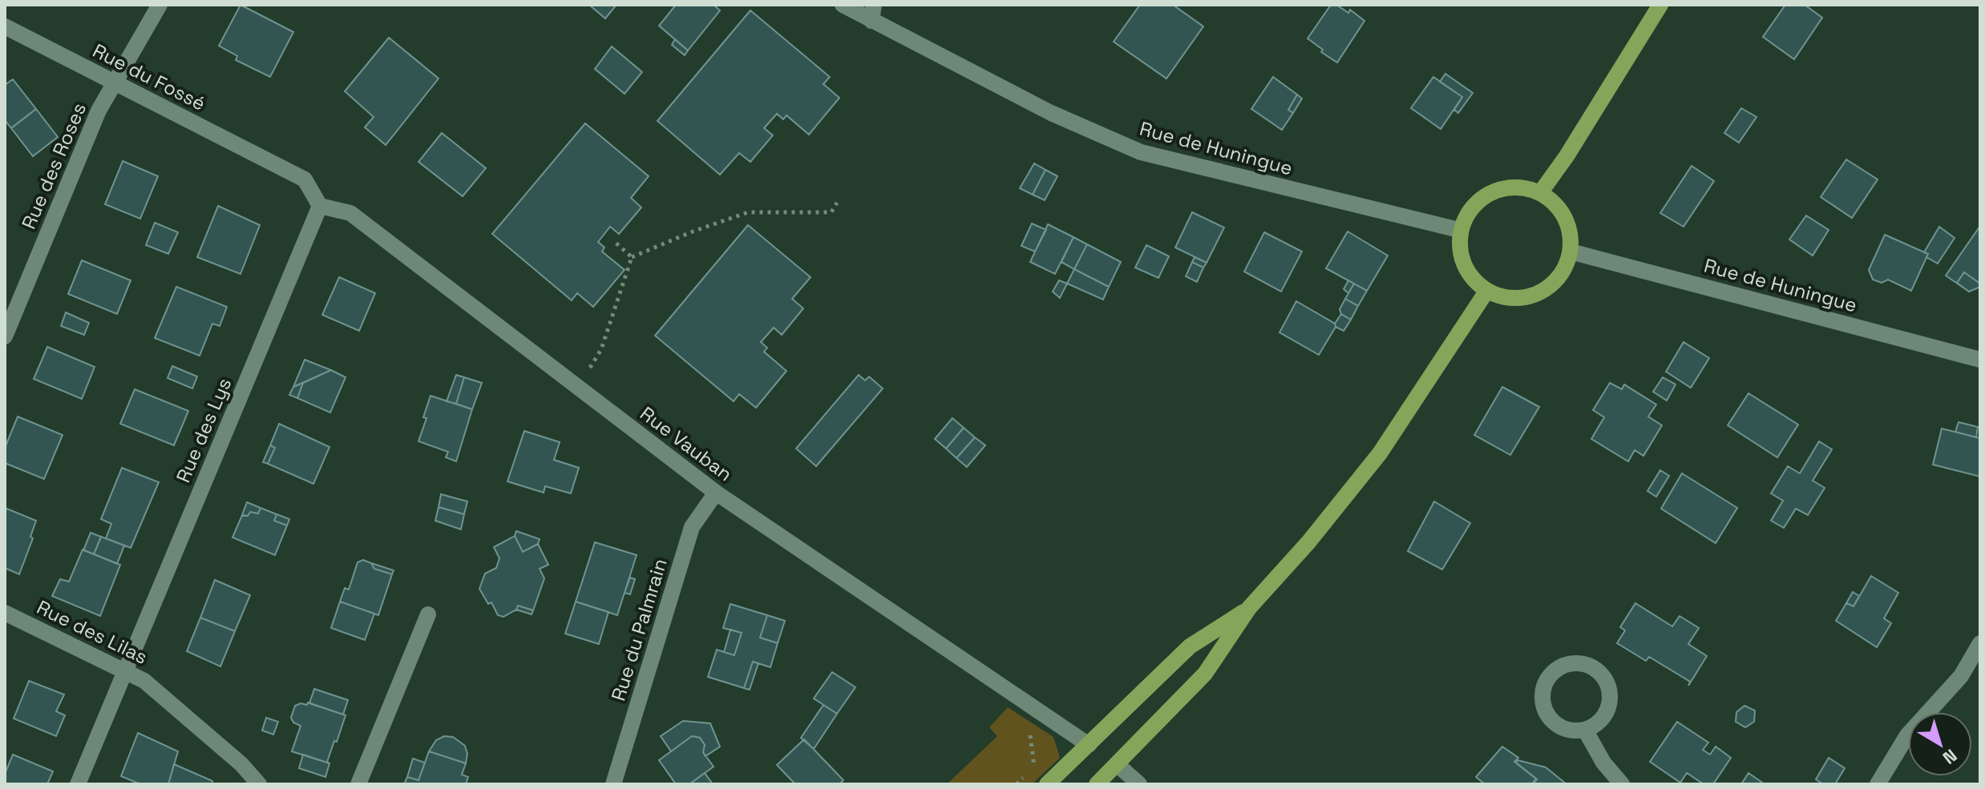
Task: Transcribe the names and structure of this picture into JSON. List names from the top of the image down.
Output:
{
  "streets": {
    "street": [
      "Rue du Fossé",
      "Rue de Huningue",
      "Rue des Roses",
      "Rue des Lys",
      "Rue Vauban",
      "Rue du Palmrain",
      "Rue des Lilas"
    ]
  },
  "crossings": [
    ["Rue du Fossé", "Rue des Roses"],
    ["Rue du Fossé", "Rue des Lys"],
    ["Rue du Fossé", "Rue Vauban"],
    ["Rue des Lys", "Rue Vauban"],
    ["Rue des Lys", "Rue des Lilas"],
    ["Rue Vauban", "Rue du Palmrain"]
  ],
  "north": "bottom right"
}
